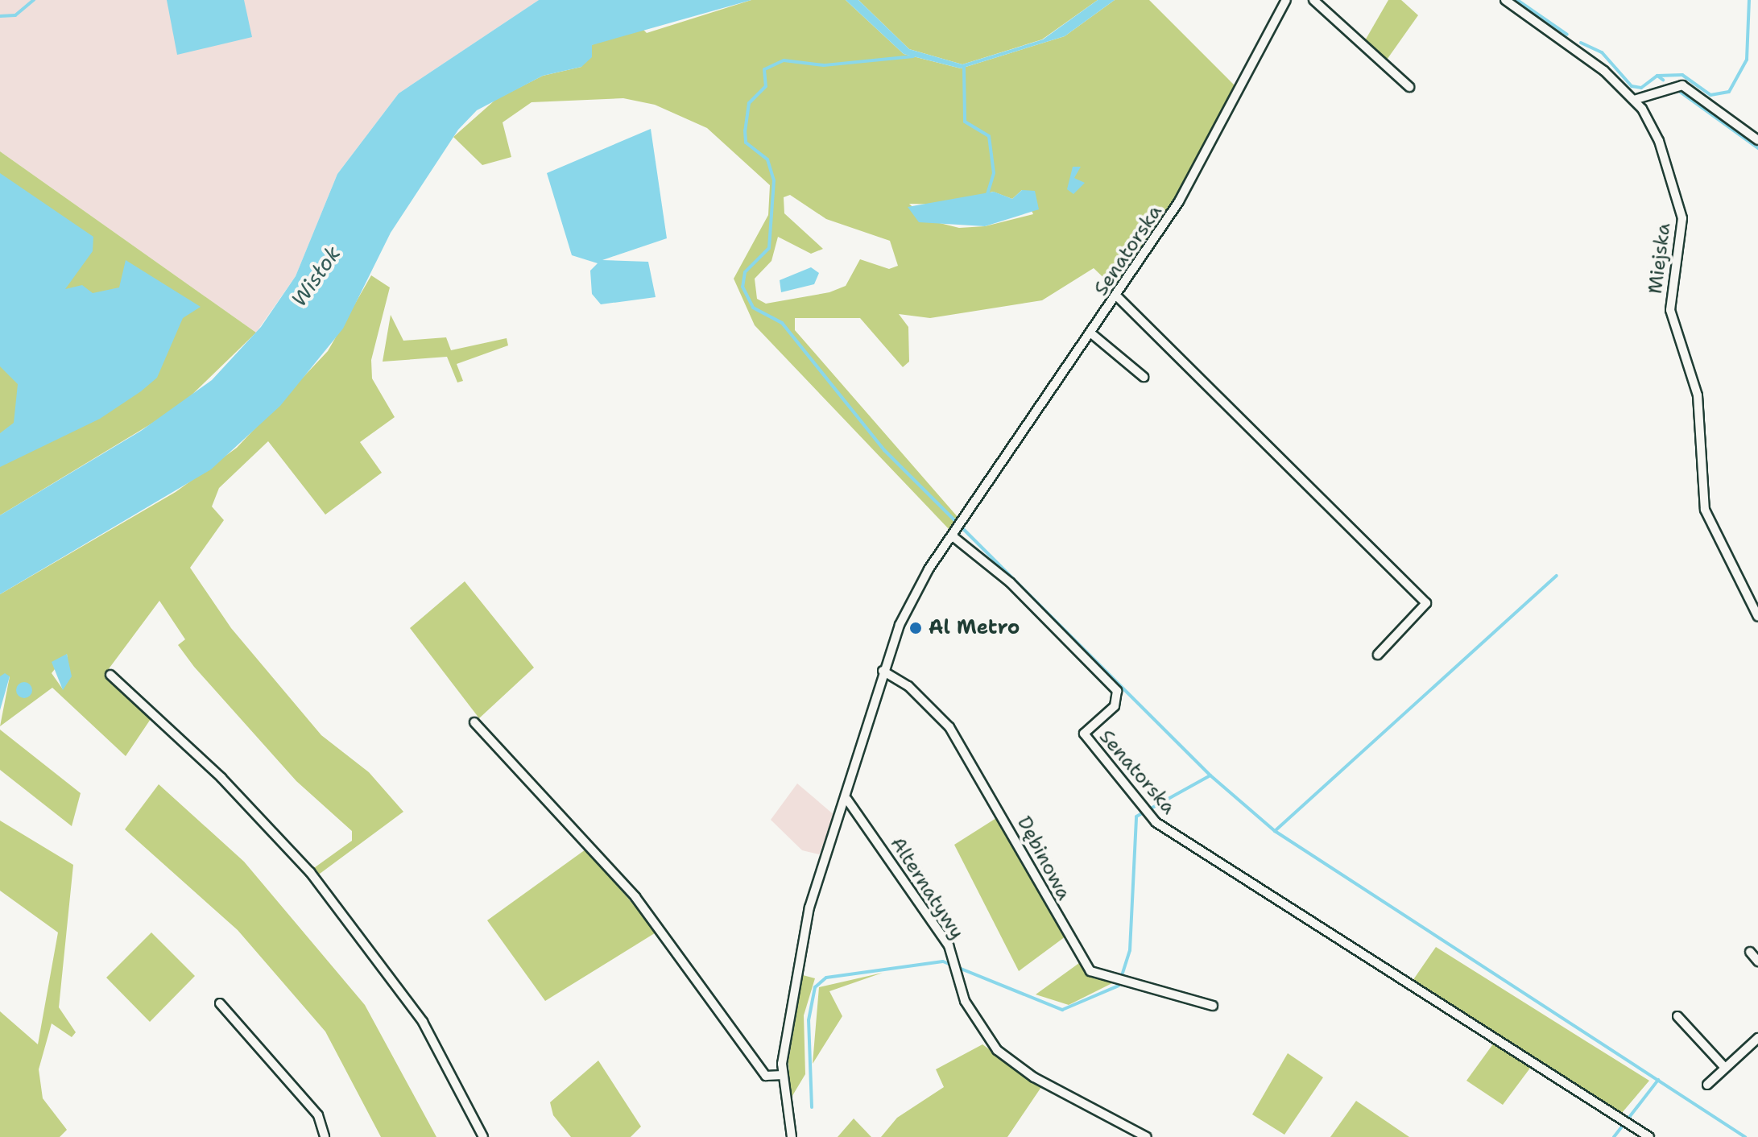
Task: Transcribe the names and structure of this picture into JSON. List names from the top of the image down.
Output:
{
  "streets": {
    "street": [
      "Senatorska",
      "Miejska",
      "Dębinowa",
      "Alternatywy"
    ]
  },
  "crossings": [
    ["Senatorska", "Dębinowa"],
    ["Senatorska", "Alternatywy"]
  ],
  "water": ["Wisłok"],
  "places": ["Al Metro"]
}
